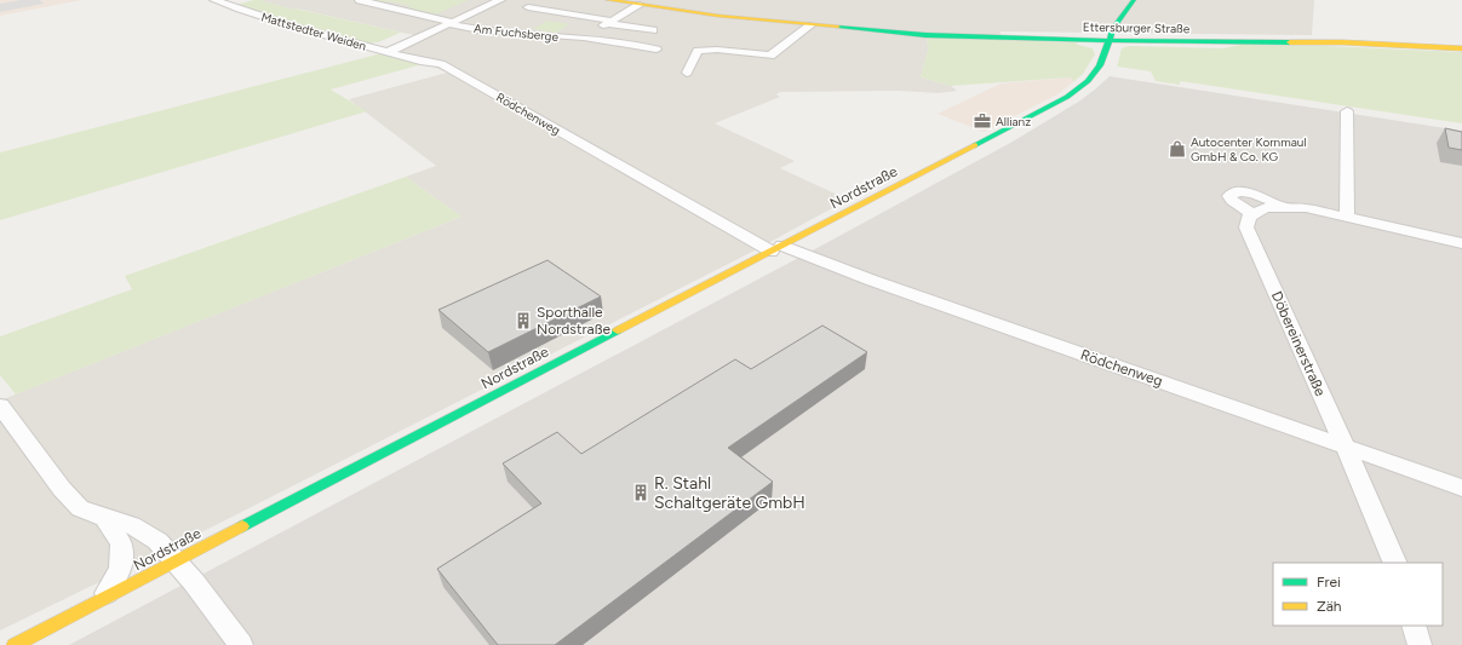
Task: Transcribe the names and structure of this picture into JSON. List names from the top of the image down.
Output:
{
  "streets": {
    "street": [
      "Ettersburger Straße",
      "Mattstedter Weiden",
      "Am Fuchsberge",
      "Rödchenweg",
      "Nordstraße",
      "Döbereinerstraße"
    ]
  },
  "crossings": [
    ["Ettersburger Straße", "Nordstraße"],
    ["Mattstedter Weiden", "Rödchenweg"],
    ["Rödchenweg", "Nordstraße"],
    ["Rödchenweg", "Döbereinerstraße"]
  ],
  "places": {
    "office": ["Allianz"],
    "shop": ["Autocenter Kornmaul GmbH & Co. KG"],
    "building": ["Sporthalle Nordstraße", "R. Stahl Schaltgeräte GmbH"]
  },
  "legend": ["Frei", "Zäh"]
}
